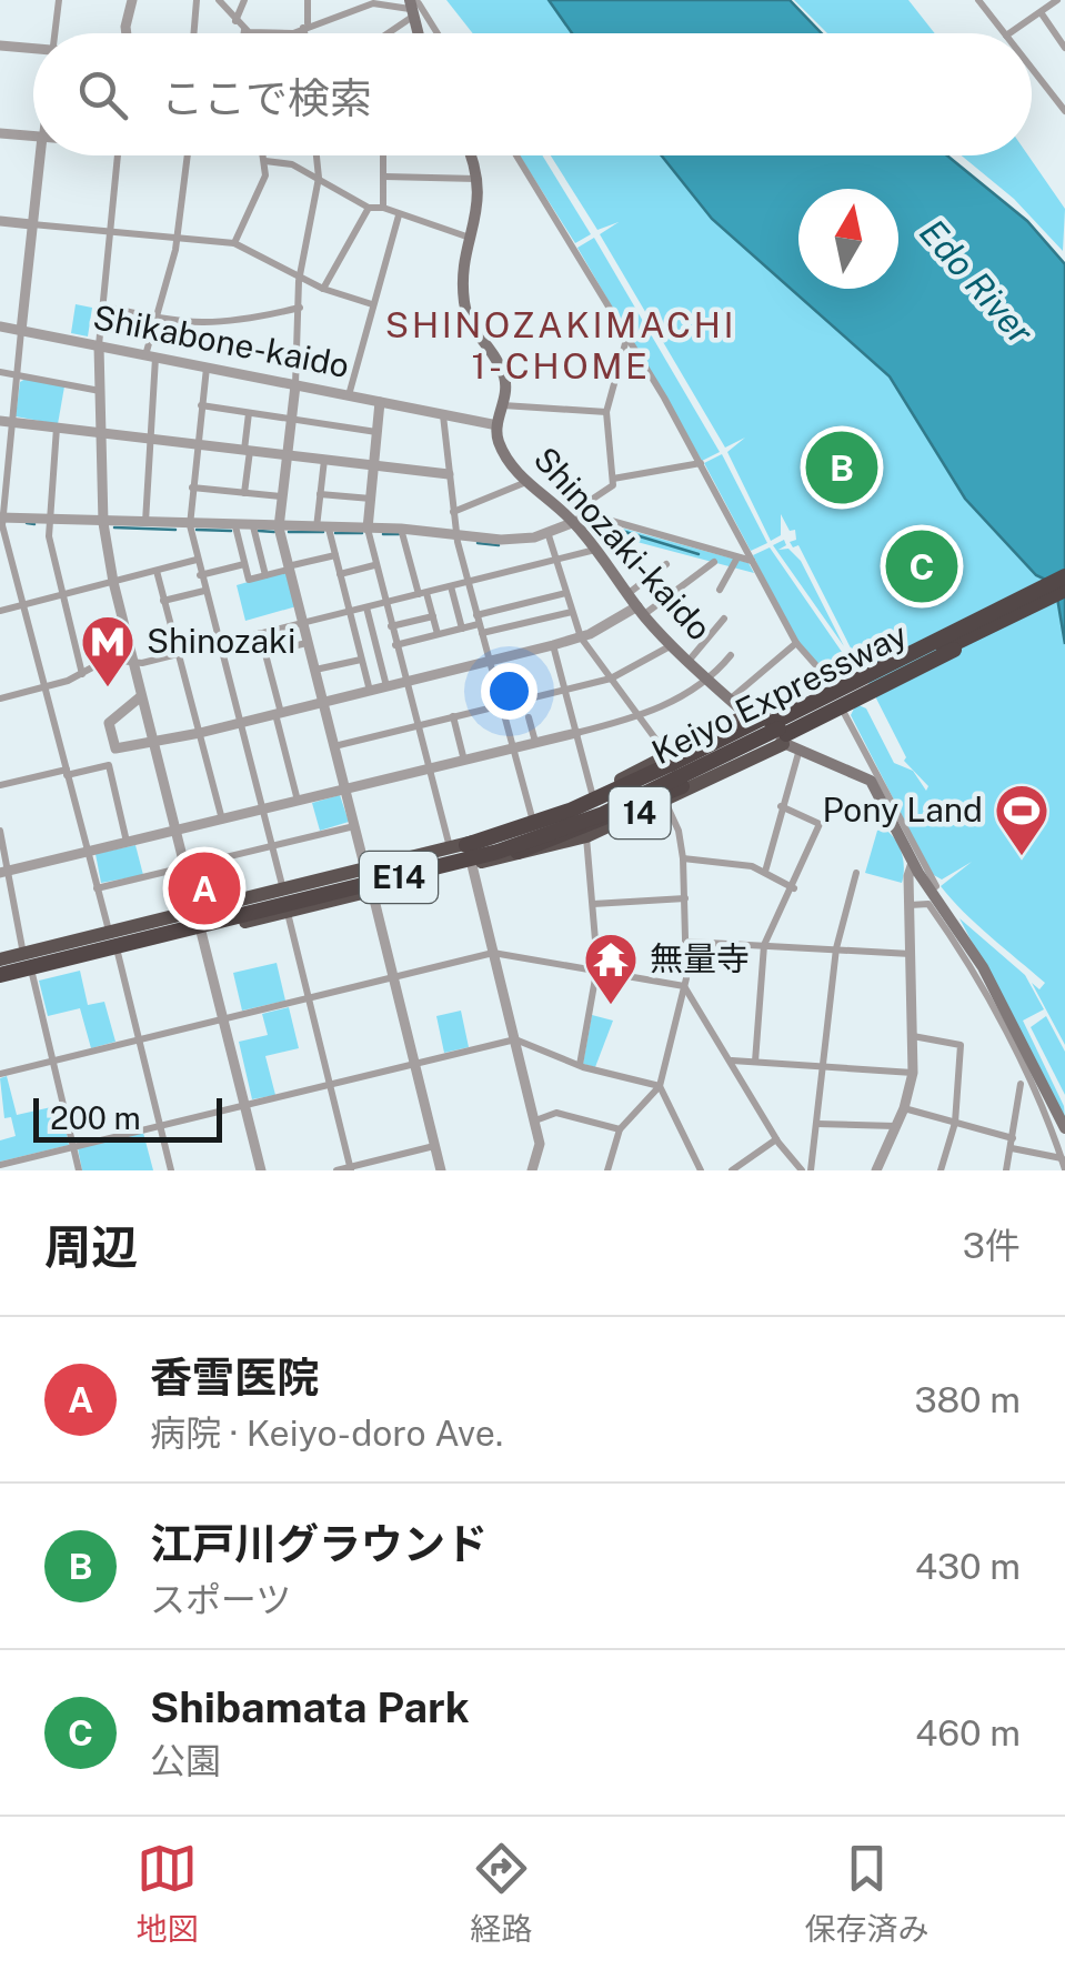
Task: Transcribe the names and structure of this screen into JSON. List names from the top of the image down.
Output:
{
  "streets": {
    "highway": ["Keiyo Expressway", "14", "E14"],
    "main road": ["Shinozaki-kaido"],
    "street": ["Shikabone-kaido"]
  },
  "crossings": [
    ["Shikabone-kaido", "Shinozaki-kaido"],
    ["Shinozaki-kaido", "Keiyo Expressway"],
    ["Shinozaki-kaido", "14"],
    ["Shinozaki-kaido", "E14"],
    ["Keiyo Expressway", "14"],
    ["Keiyo Expressway", "E14"],
    ["14", "E14"]
  ],
  "districts": ["SHINOZAKIMACHI 1-CHOME"],
  "water": ["Edo River"],
  "places": {
    "metro station": ["Shinozaki"],
    "sports": ["Pony Land"],
    "temple": ["無量寺"]
  },
  "scale_bar": "200 m",
  "north": "top",
  "page": {
    "search": "ここで検索",
    "pins": ["B", "C", "A"],
    "scale": "200 m",
    "heading": ["周辺", "3件"],
    "list": [
      {
        "mark": "A",
        "name": "香雪医院",
        "note": "病院 · Keiyo-doro Ave.",
        "value": "380 m"
      },
      {
        "mark": "B",
        "name": "江戸川グラウンド",
        "note": "スポーツ",
        "value": "430 m"
      },
      {
        "mark": "C",
        "name": "Shibamata Park",
        "note": "公園",
        "value": "460 m"
      }
    ],
    "nav": ["地図", "経路", "保存済み"]
  }
}
